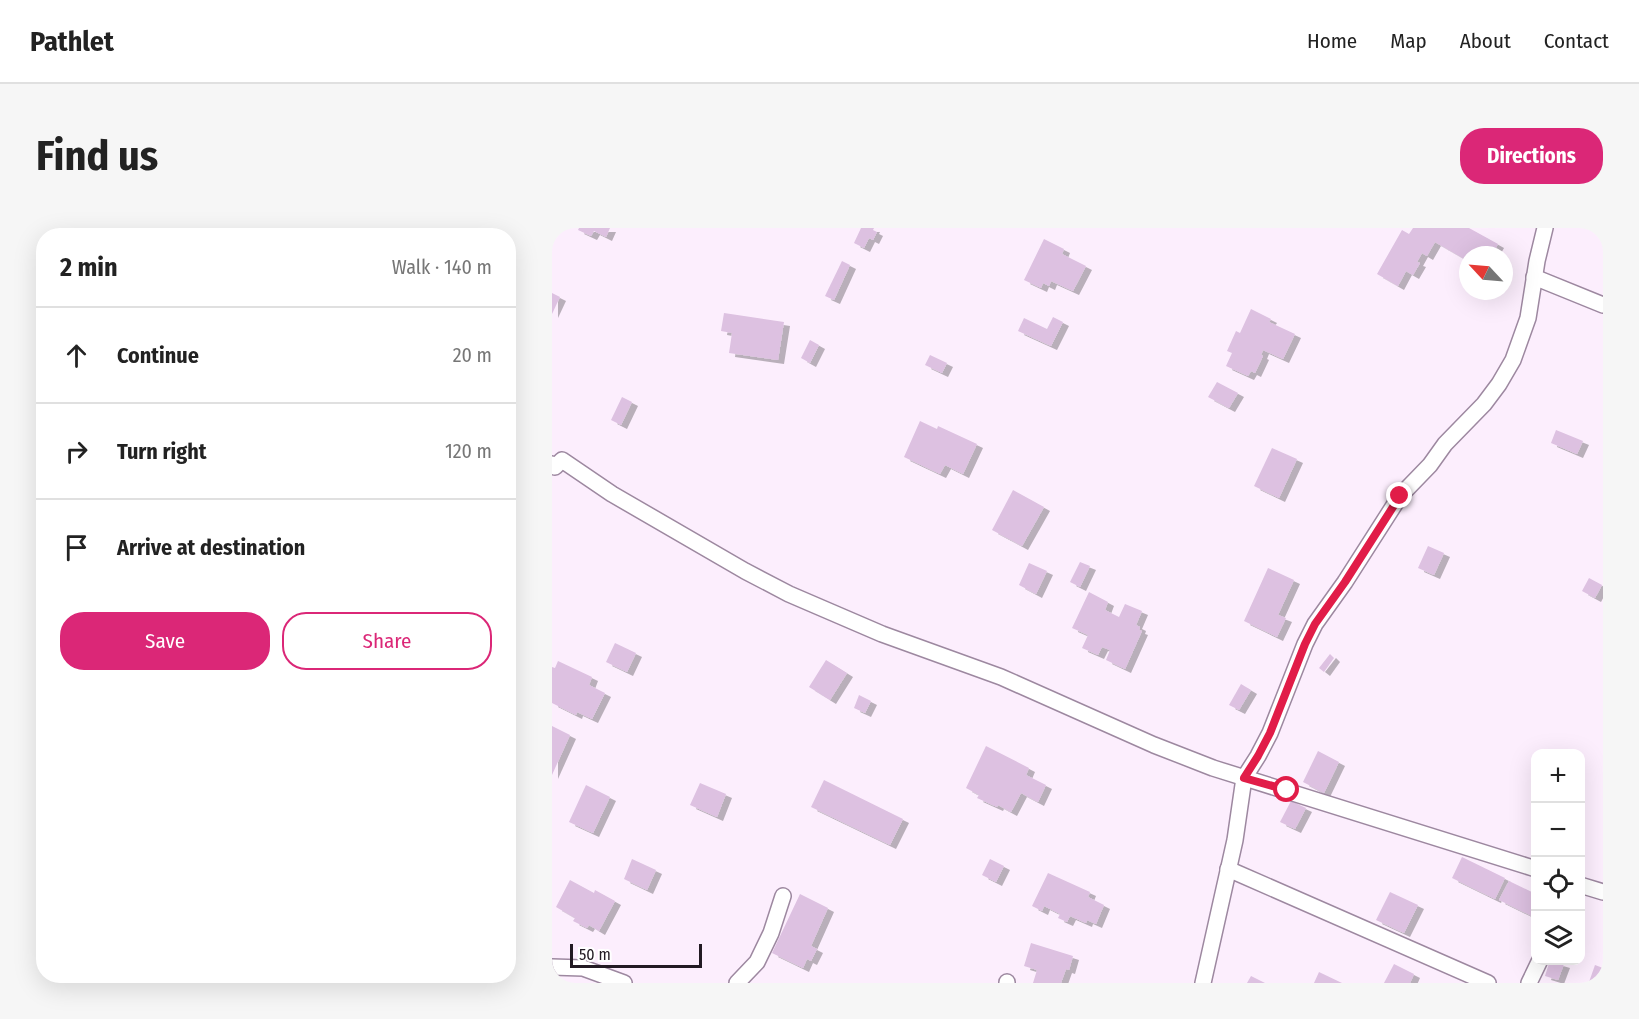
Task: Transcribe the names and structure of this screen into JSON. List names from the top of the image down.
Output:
{
  "scale_bar": "50 m",
  "north": "top left",
  "page": {
    "header": "Pathlet",
    "nav": [
      "Home",
      "Map",
      "About",
      "Contact"
    ],
    "buttons": [
      "Directions",
      ["Save", "Share"]
    ],
    "title": "Find us",
    "heading": ["2 min", "Walk · 140 m"],
    "list": [
      ["Continue", "20 m"],
      ["Turn right", "120 m"],
      "Arrive at destination"
    ],
    "map_buttons": ["+", "−"],
    "scale": "50 m"
  }
}
